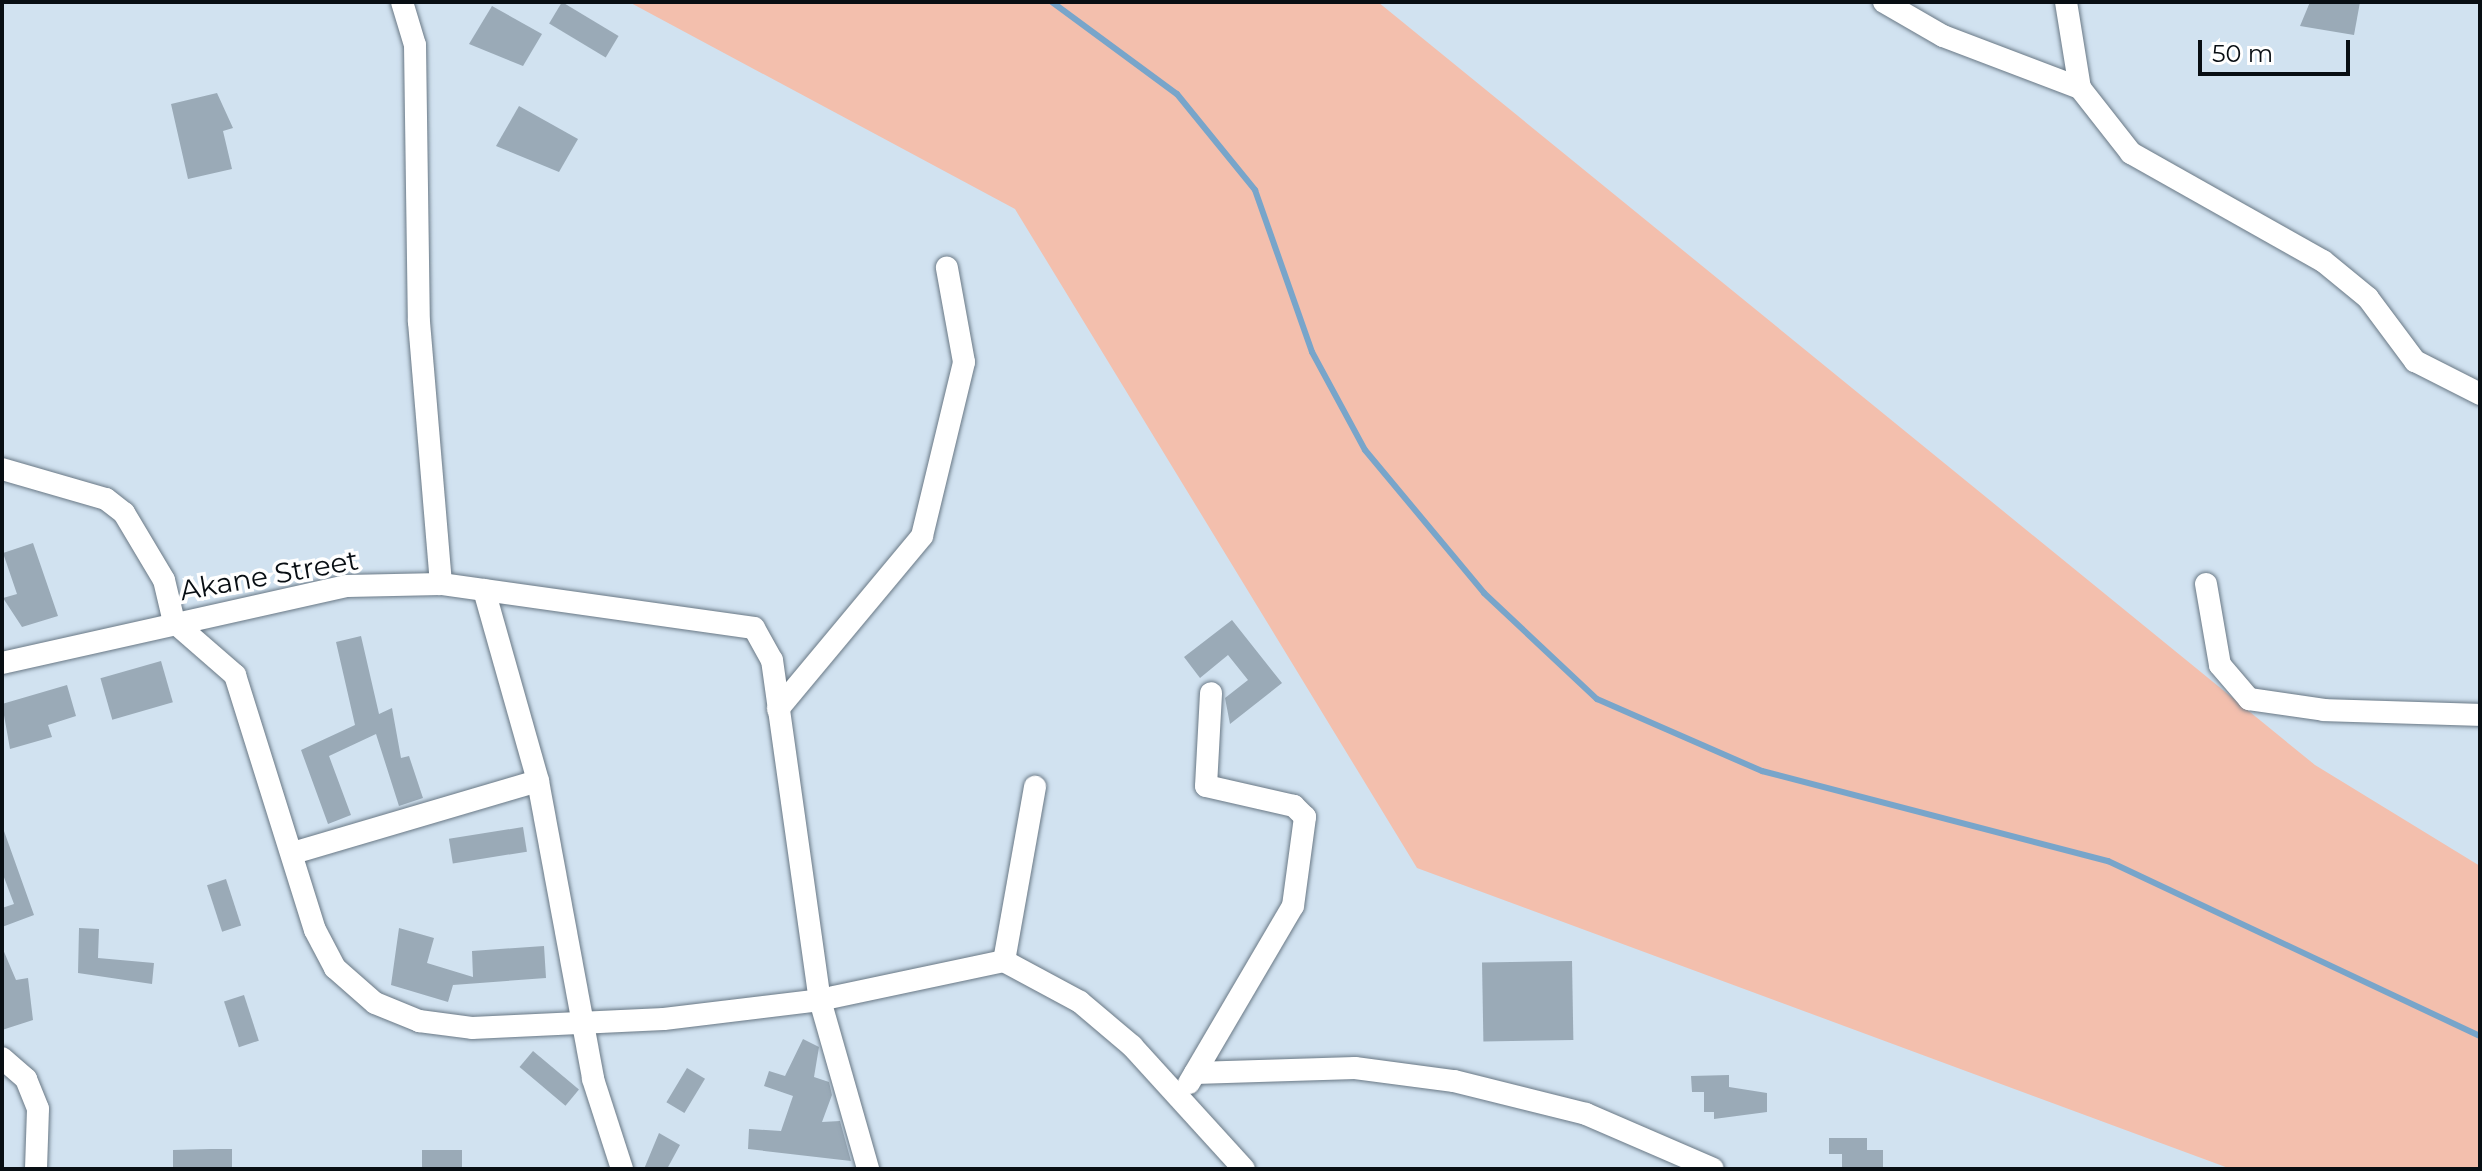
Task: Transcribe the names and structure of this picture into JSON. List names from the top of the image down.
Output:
{
  "streets": {
    "street": ["Akane Street"]
  },
  "scale_bar": "50 m"
}
